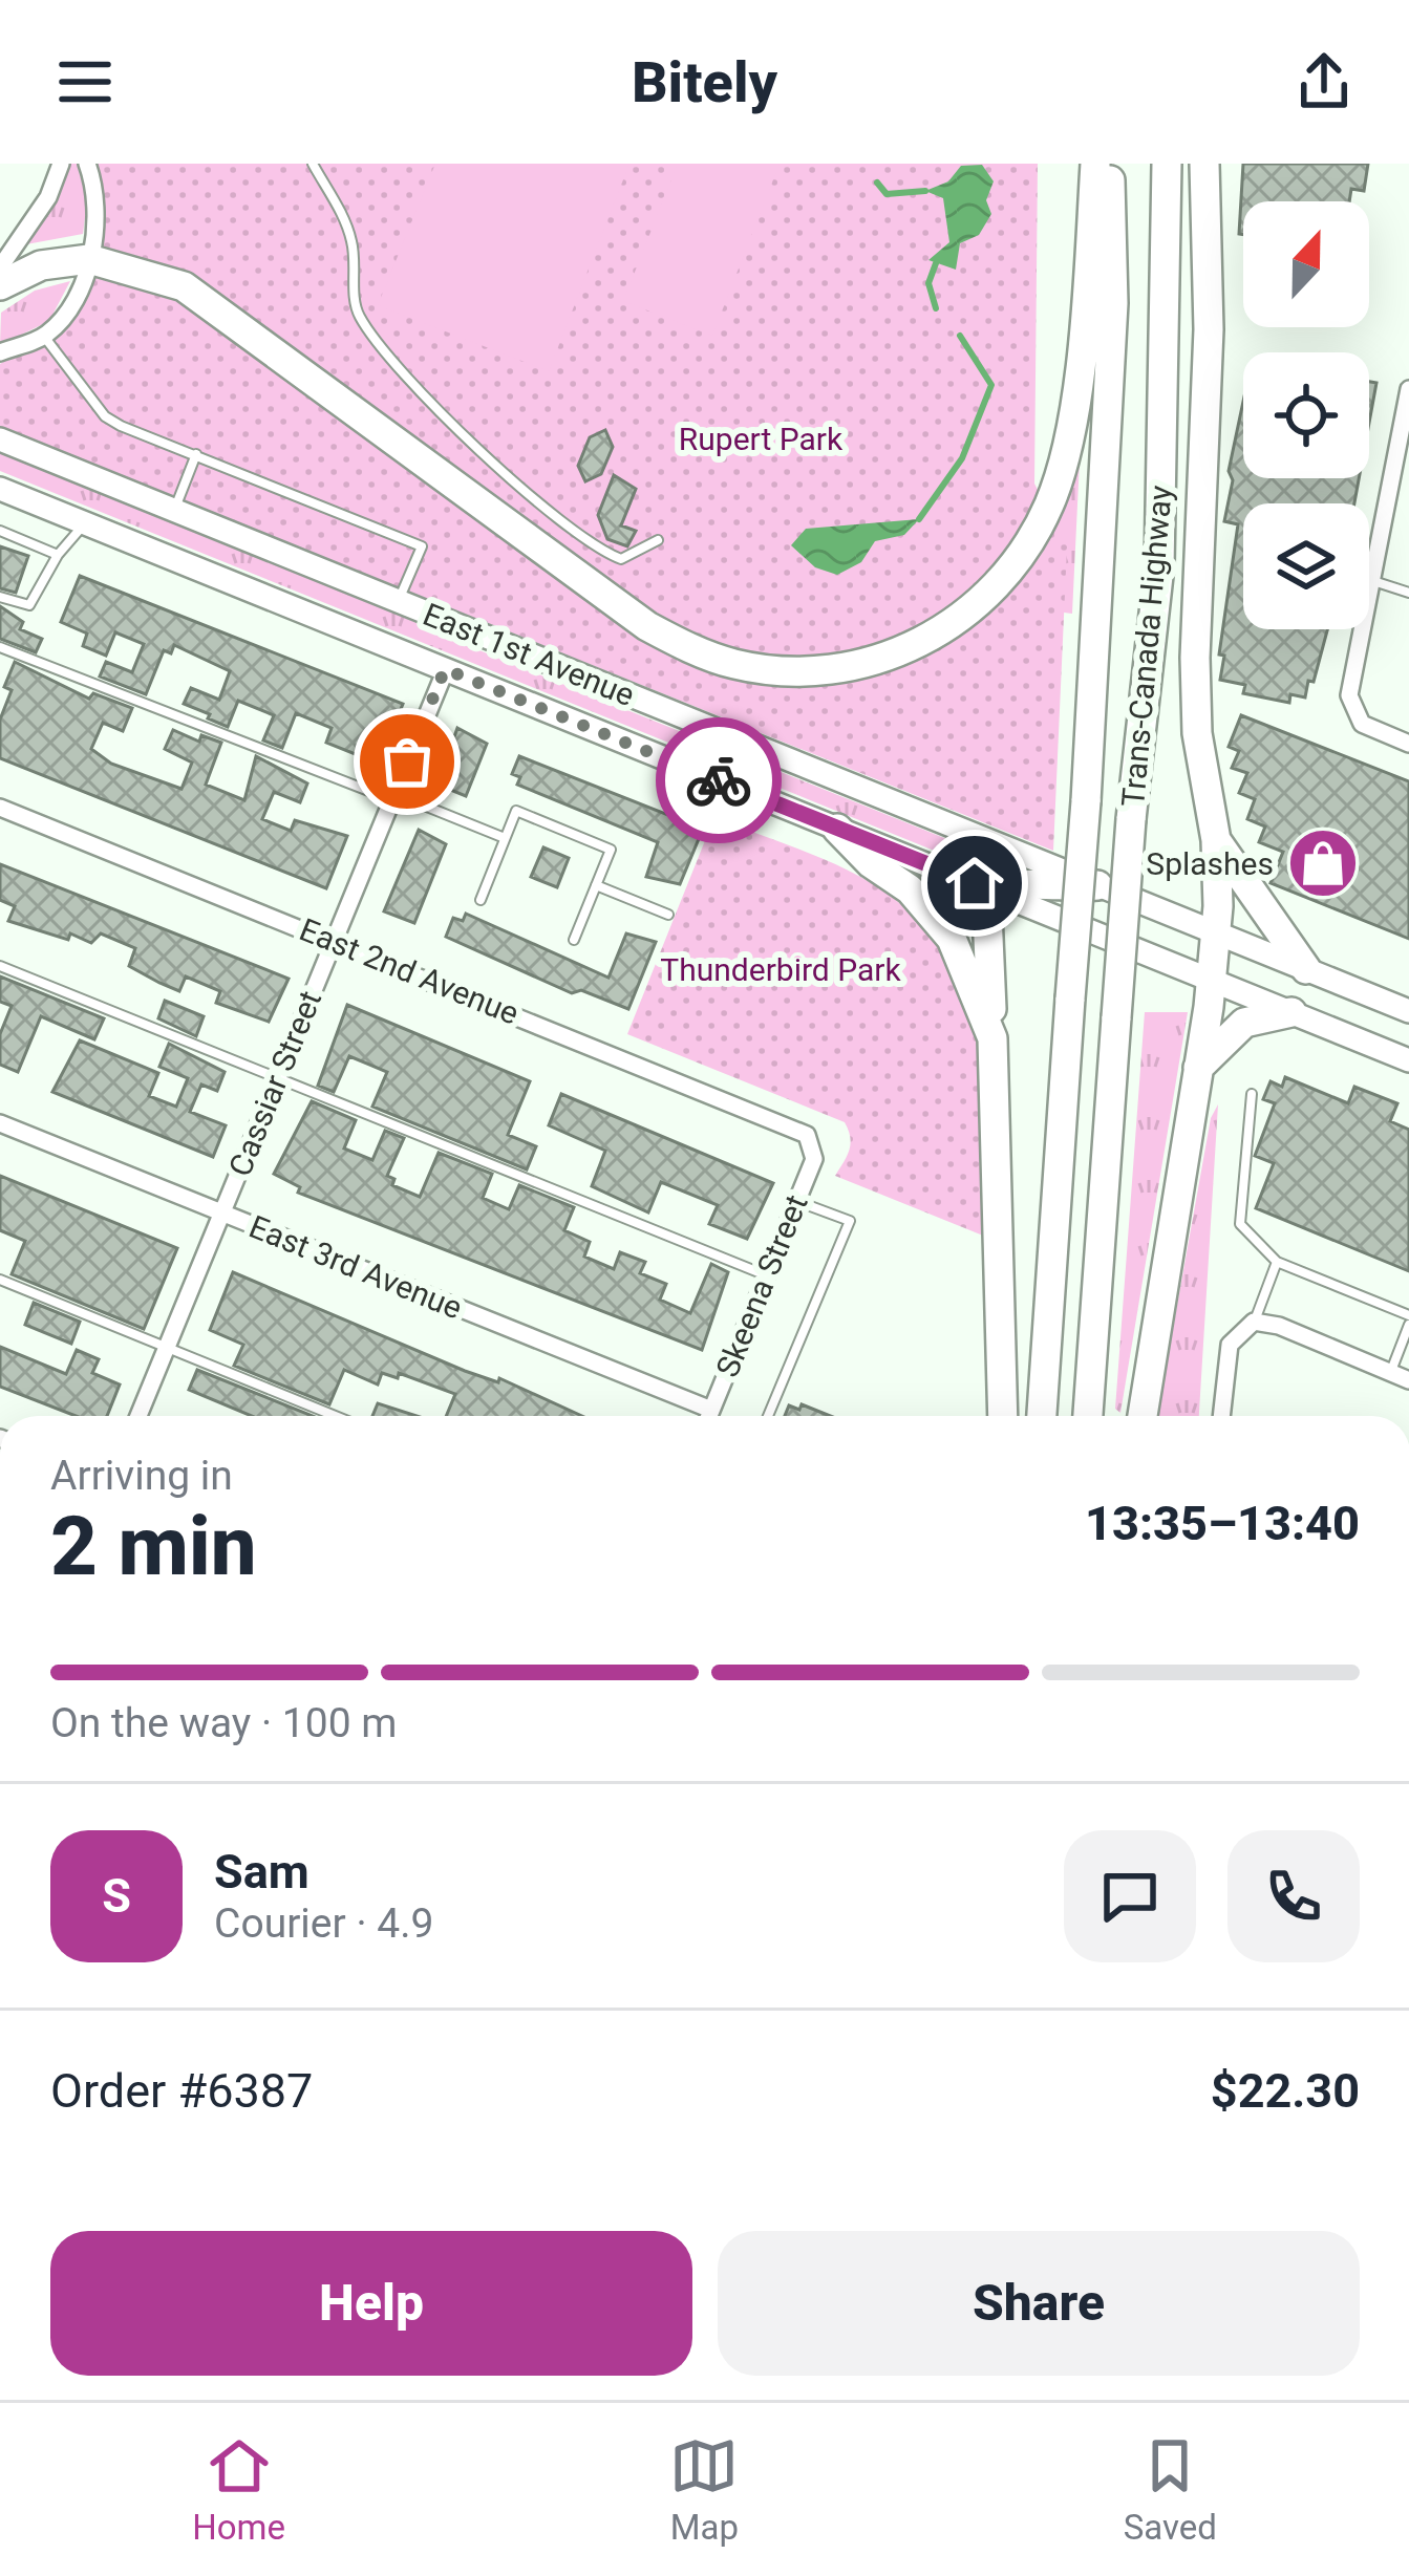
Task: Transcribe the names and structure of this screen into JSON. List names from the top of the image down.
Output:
{
  "streets": {
    "highway": ["Trans-Canada Highway"],
    "main road": ["East 1st Avenue"],
    "street": [
      "East 2nd Avenue",
      "Cassiar Street",
      "East 3rd Avenue",
      "Skeena Street"
    ]
  },
  "crossings": [
    ["East 1st Avenue", "Cassiar Street"],
    ["East 2nd Avenue", "Cassiar Street"],
    ["East 2nd Avenue", "Skeena Street"],
    ["Cassiar Street", "East 3rd Avenue"],
    ["East 3rd Avenue", "Skeena Street"]
  ],
  "parks": ["Rupert Park", "Thunderbird Park"],
  "places": {
    "shop": ["Splashes"]
  },
  "north": "top",
  "page": {
    "header": "Bitely",
    "heading": ["2 min", "Arriving in", "13:35–13:40"],
    "panel": [
      "Sam",
      "Courier · 4.9",
      "Order #6387",
      "$22.30"
    ],
    "bar": "On the way · 100 m",
    "round": "S",
    "buttons": ["Help", "Share"],
    "tabs": ["Home", "Map", "Saved"]
  }
}
